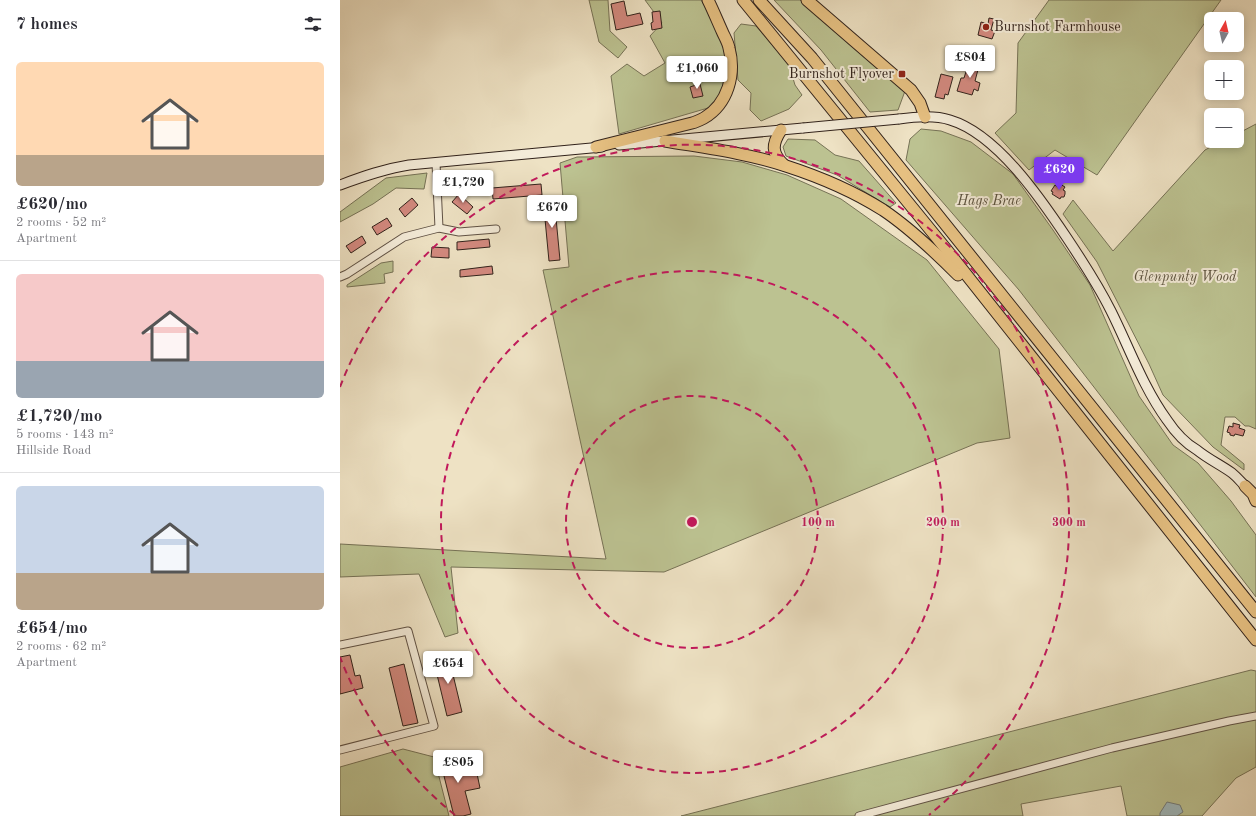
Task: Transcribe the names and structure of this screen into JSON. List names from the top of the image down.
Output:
{
  "parks": ["Hags Brae", "Glenpunty Wood"],
  "places": {
    "other": ["Burnshot Farmhouse"],
    "transit": ["Burnshot Flyover"]
  },
  "north": "top",
  "page": {
    "heading": "7 homes",
    "map_buttons": ["+", "−"],
    "price": [
      "£804",
      "£1,060",
      "£620",
      "£1,720",
      "£670",
      "£654",
      "£805"
    ],
    "list": [
      {
        "name": "£620/mo",
        "note": "2 rooms · 52 m² · Apartment"
      },
      {
        "name": "£1,720/mo",
        "note": "5 rooms · 143 m² · Hillside Road"
      },
      {
        "name": "£654/mo",
        "note": "2 rooms · 62 m² · Apartment"
      }
    ]
  },
  "rings": ["100 m", "200 m", "300 m"]
}
